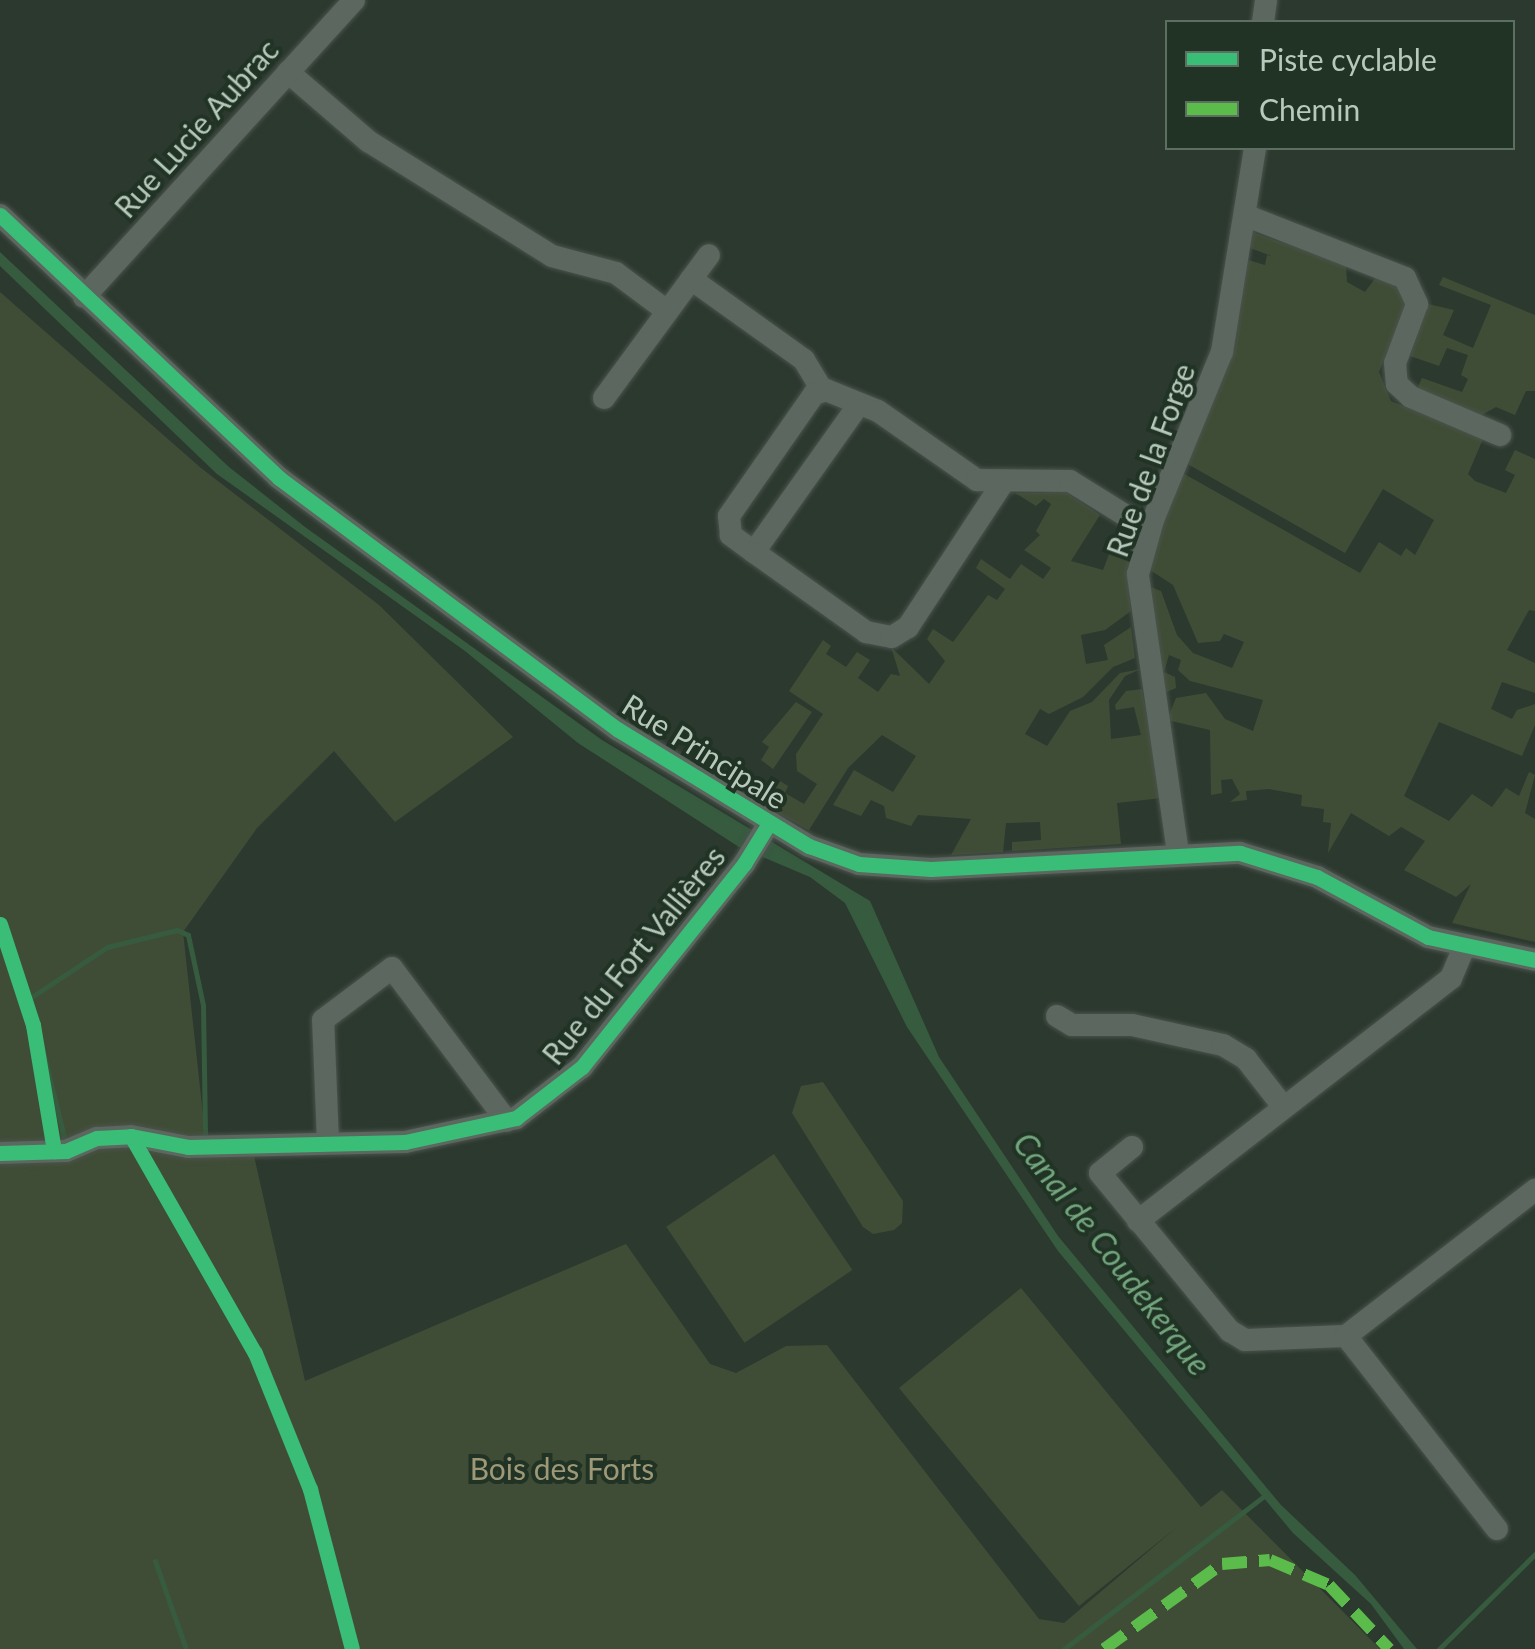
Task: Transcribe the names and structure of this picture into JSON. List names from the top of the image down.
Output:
{
  "streets": {
    "street": [
      "Rue Lucie Aubrac",
      "Rue de la Forge",
      "Rue Principale",
      "Rue du Fort Vallières"
    ]
  },
  "crossings": [
    ["Rue Lucie Aubrac", "Rue Principale"],
    ["Rue de la Forge", "Rue Principale"],
    ["Rue Principale", "Rue du Fort Vallières"]
  ],
  "water": ["Canal de Coudekerque"],
  "parks": ["Bois des Forts"],
  "legend": ["Piste cyclable", "Chemin"]
}
